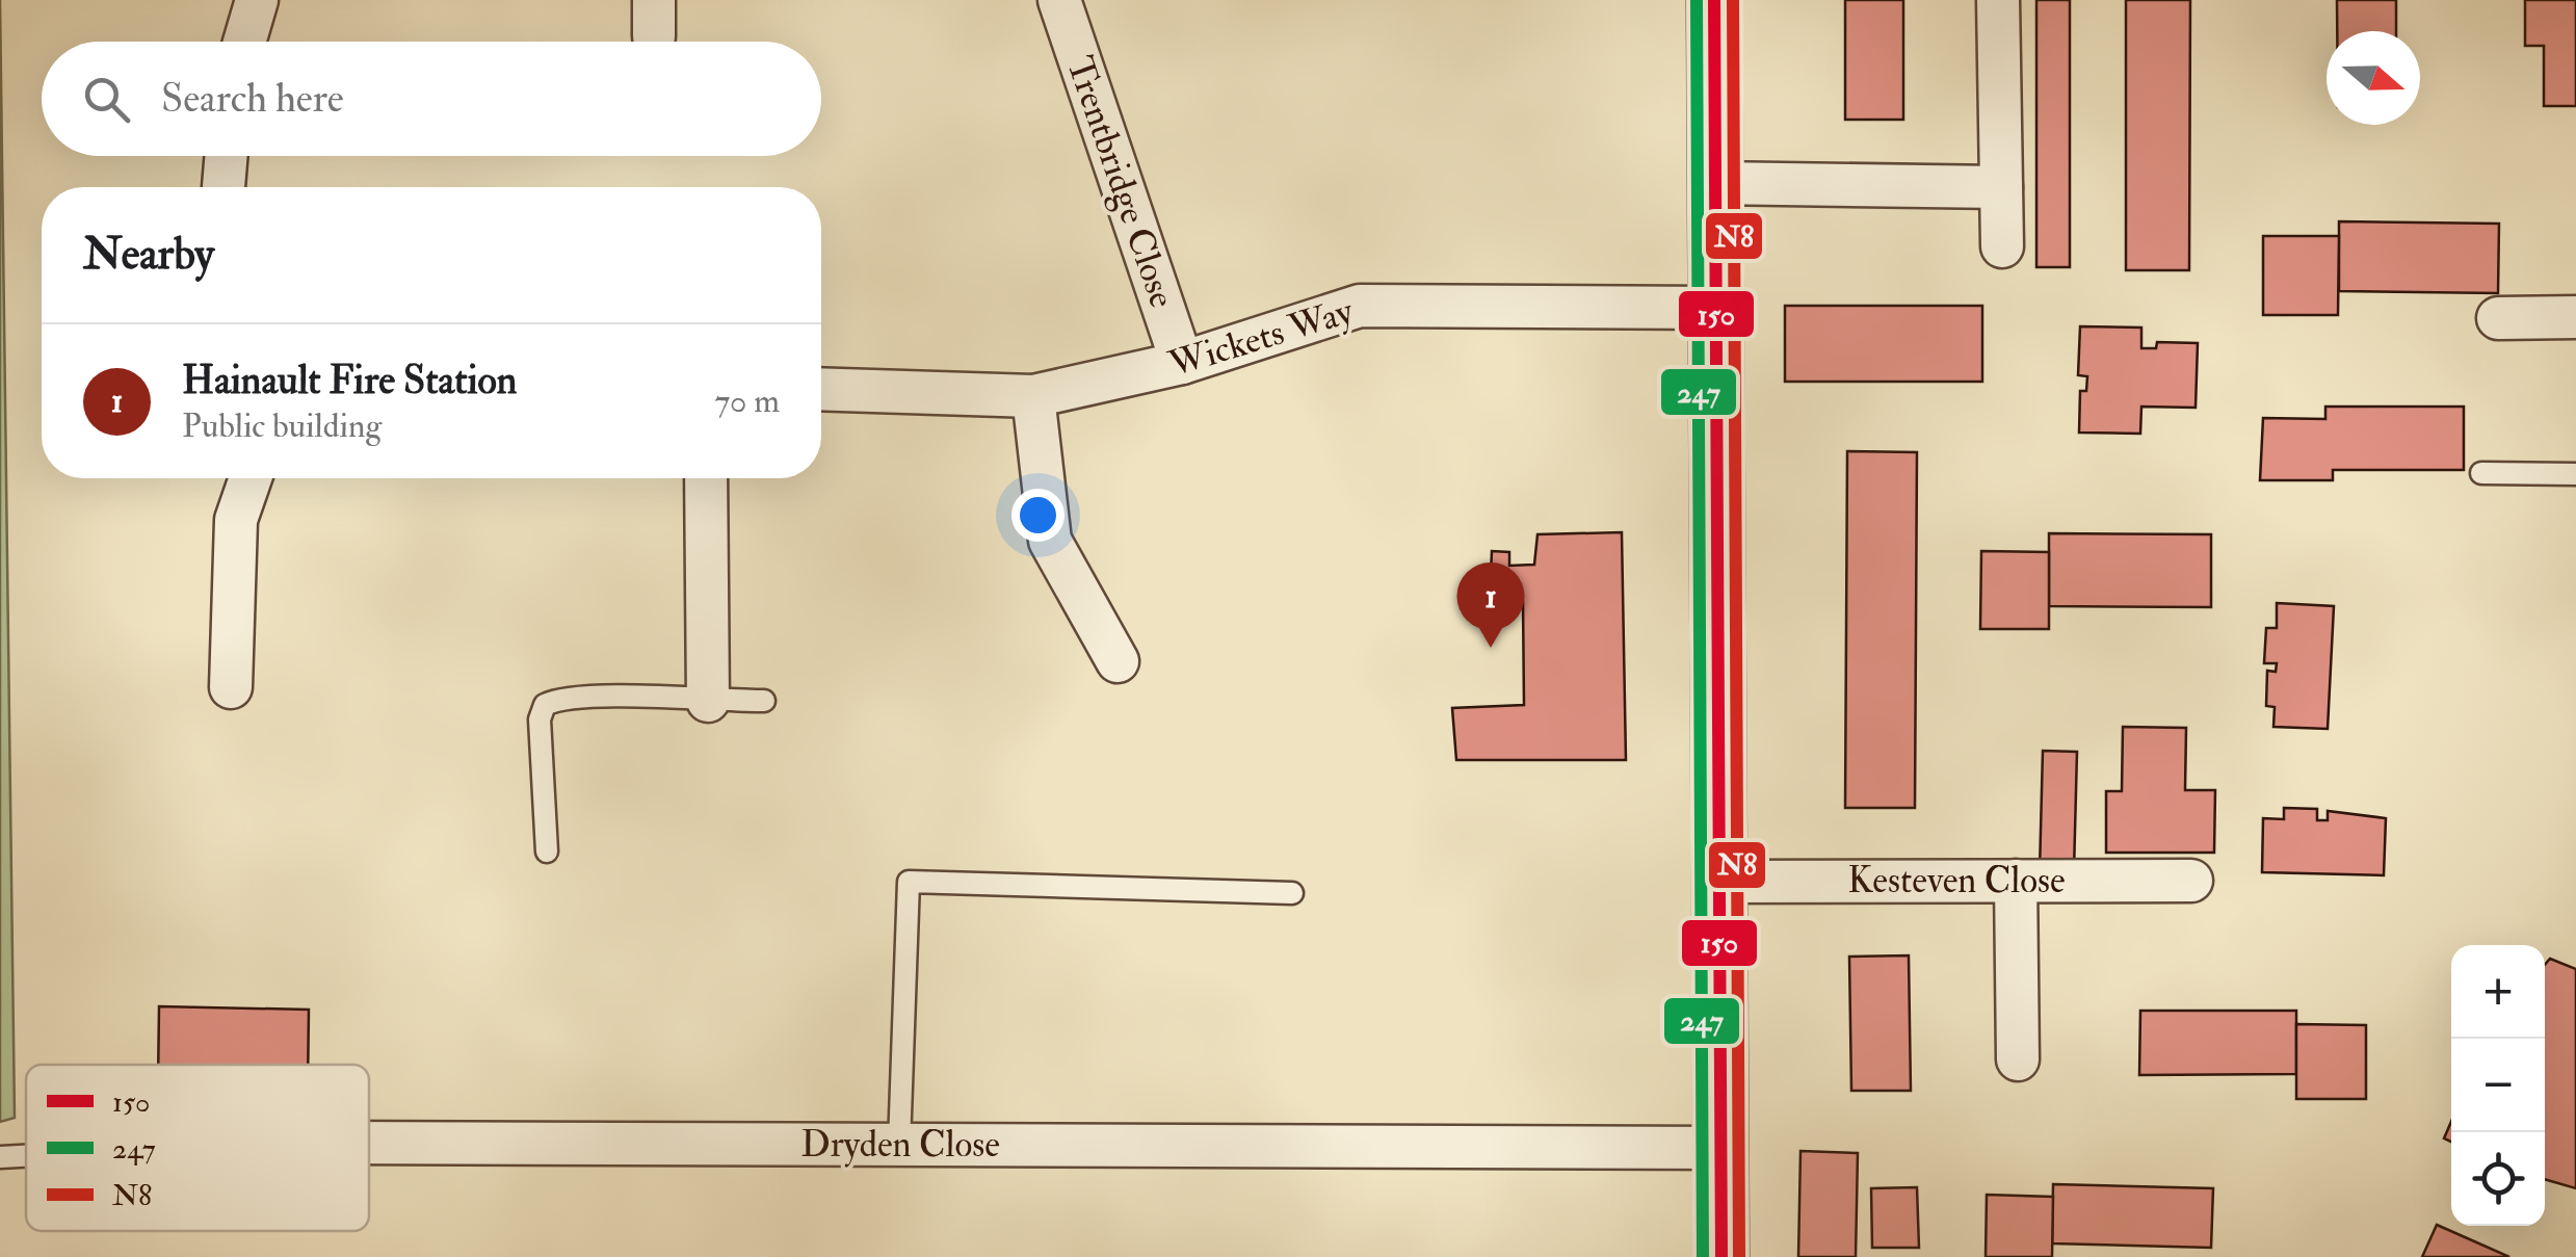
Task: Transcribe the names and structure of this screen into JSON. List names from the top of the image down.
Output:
{
  "streets": {
    "street": [
      "Trentbridge Close",
      "Wickets Way",
      "Kesteven Close",
      "Dryden Close"
    ]
  },
  "crossings": [
    ["Trentbridge Close", "Wickets Way"]
  ],
  "lines": ["transit line 150", "transit line 247", "transit line N8"],
  "legend": ["150", "247", "N8"],
  "north": "right",
  "page": {
    "search": "Search here",
    "heading": "Nearby",
    "list": [
      {
        "mark": "1",
        "name": "Hainault Fire Station",
        "note": "Public building",
        "value": "70 m"
      }
    ],
    "pins": "1",
    "map_buttons": ["+", "−"]
  }
}
